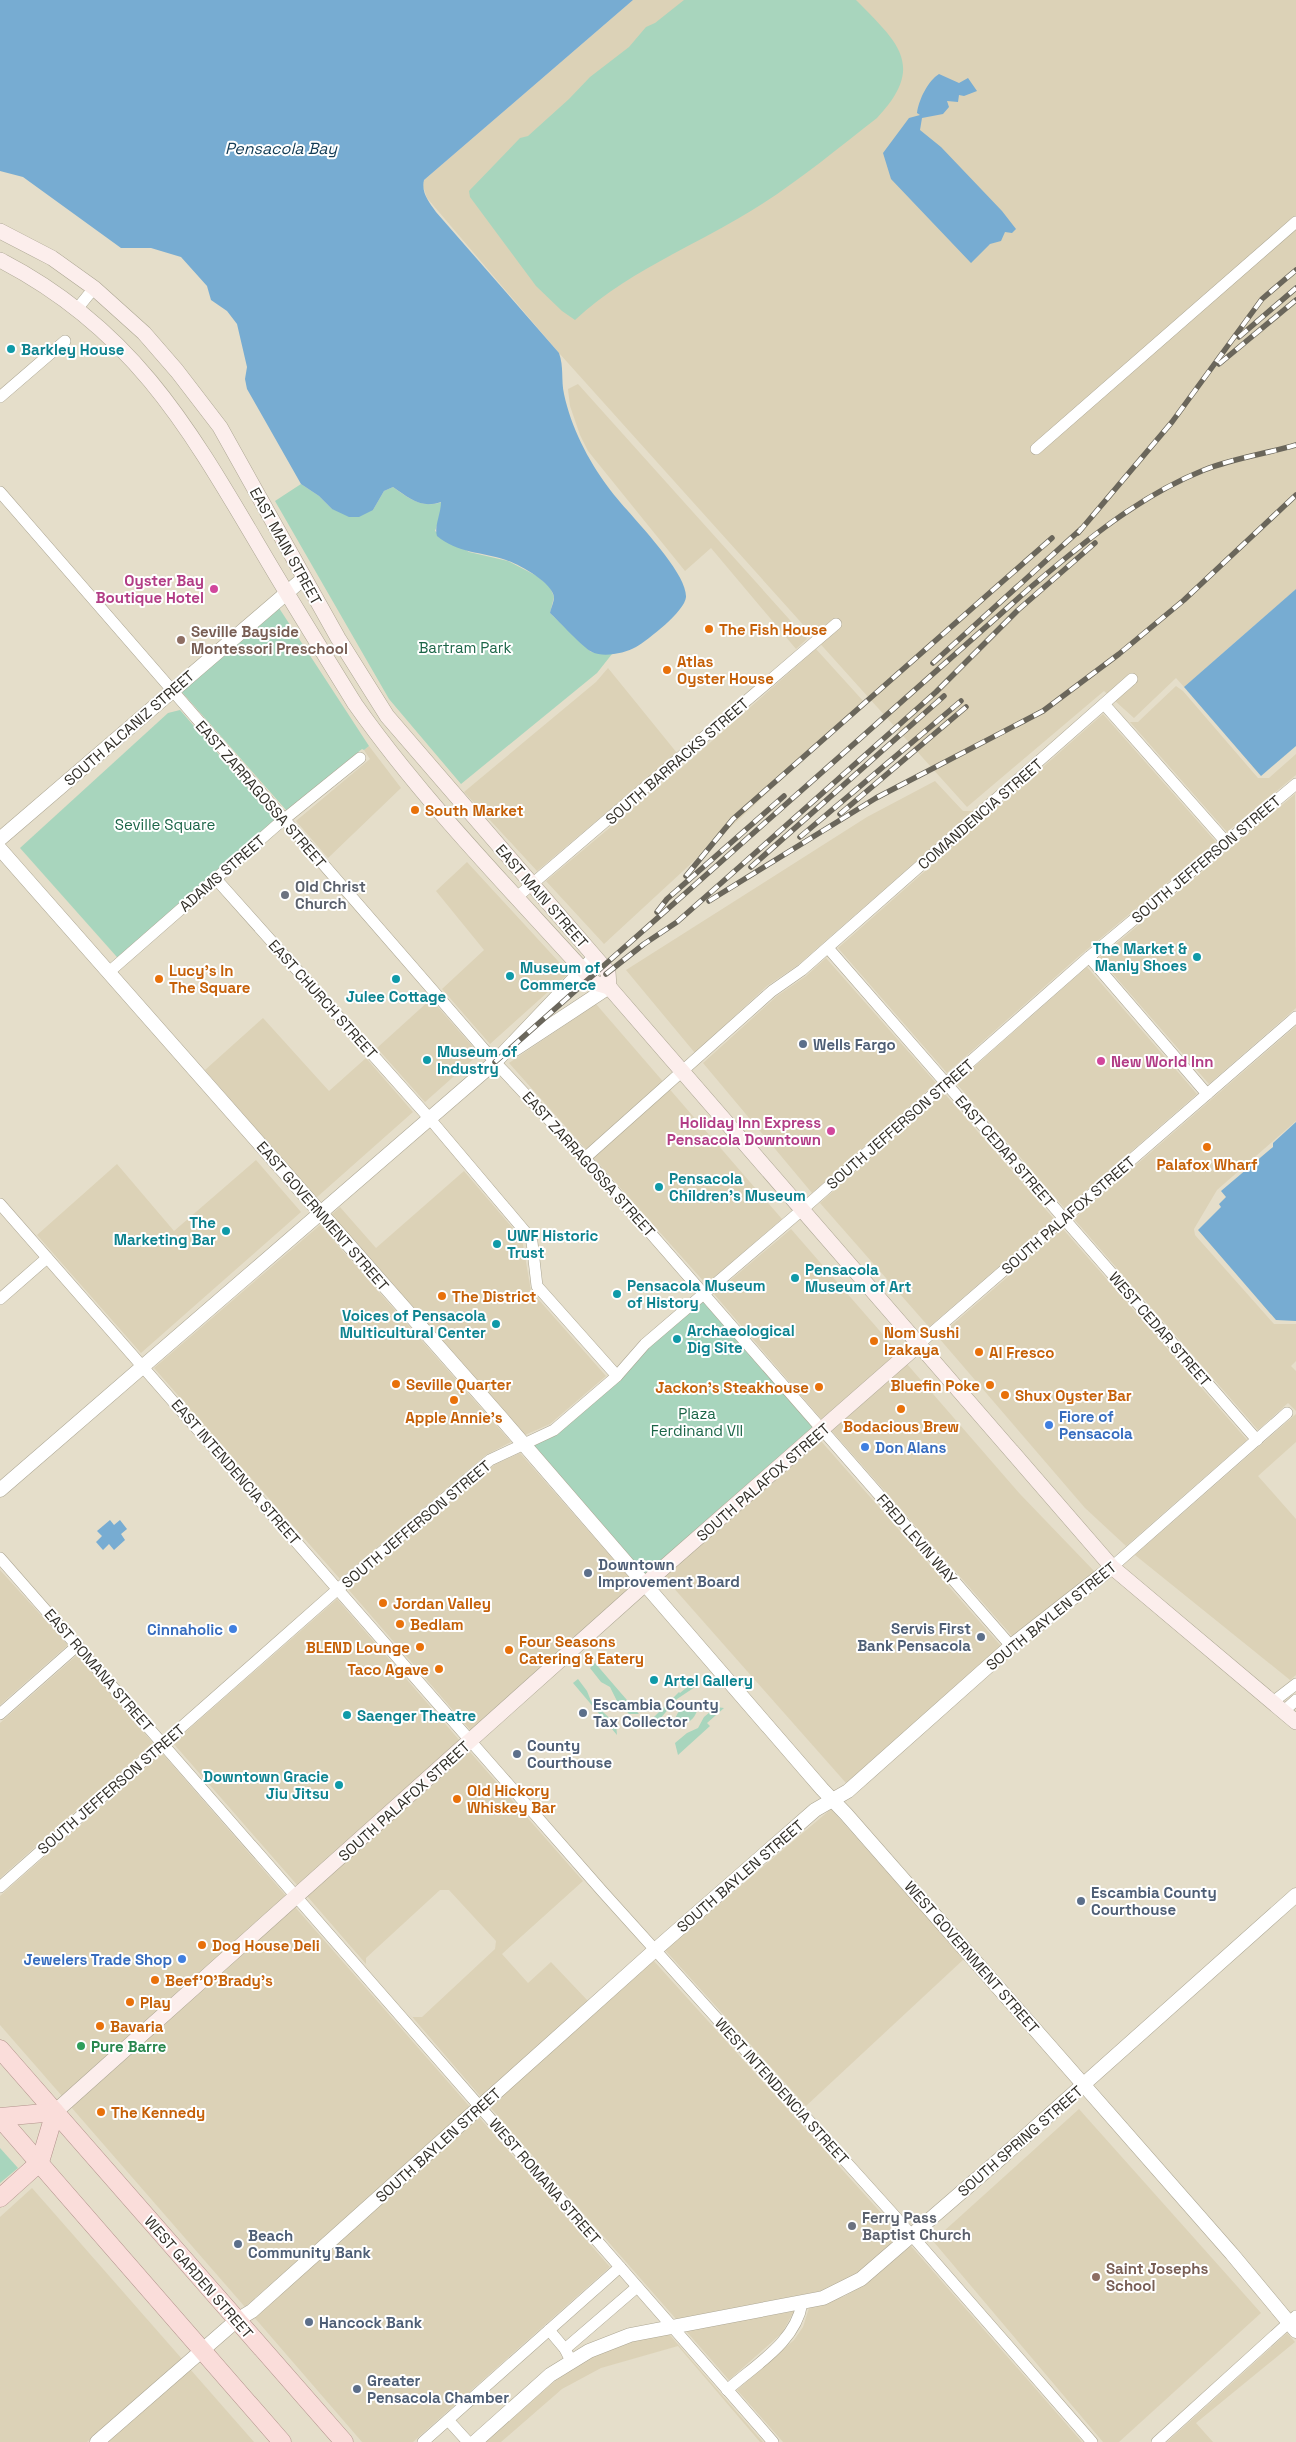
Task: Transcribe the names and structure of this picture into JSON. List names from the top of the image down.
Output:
{
  "streets": {
    "main road": ["EAST MAIN STREET", "SOUTH PALAFOX STREET", "WEST GARDEN STREET"],
    "street": [
      "SOUTH ALCANIZ STREET",
      "SOUTH BARRACKS STREET",
      "EAST ZARRAGOSSA STREET",
      "COMANDENCIA STREET",
      "SOUTH JEFFERSON STREET",
      "ADAMS STREET",
      "EAST CHURCH STREET",
      "EAST CEDAR STREET",
      "EAST GOVERNMENT STREET",
      "WEST CEDAR STREET",
      "EAST INTENDENCIA STREET",
      "FRED LEVIN WAY",
      "SOUTH BAYLEN STREET",
      "EAST ROMANA STREET",
      "WEST GOVERNMENT STREET",
      "WEST INTENDENCIA STREET",
      "SOUTH SPRING STREET",
      "WEST ROMANA STREET"
    ]
  },
  "crossings": [
    ["EAST MAIN STREET", "SOUTH ALCANIZ STREET"],
    ["EAST MAIN STREET", "SOUTH BARRACKS STREET"],
    ["SOUTH ALCANIZ STREET", "EAST ZARRAGOSSA STREET"],
    ["EAST ZARRAGOSSA STREET", "COMANDENCIA STREET"],
    ["EAST ZARRAGOSSA STREET", "SOUTH JEFFERSON STREET"],
    ["EAST ZARRAGOSSA STREET", "ADAMS STREET"],
    ["EAST ZARRAGOSSA STREET", "SOUTH PALAFOX STREET"],
    ["EAST ZARRAGOSSA STREET", "FRED LEVIN WAY"],
    ["COMANDENCIA STREET", "EAST CEDAR STREET"],
    ["SOUTH JEFFERSON STREET", "EAST CHURCH STREET"],
    ["SOUTH JEFFERSON STREET", "EAST CEDAR STREET"],
    ["SOUTH JEFFERSON STREET", "EAST GOVERNMENT STREET"],
    ["SOUTH JEFFERSON STREET", "EAST INTENDENCIA STREET"],
    ["SOUTH JEFFERSON STREET", "EAST ROMANA STREET"],
    ["ADAMS STREET", "EAST CHURCH STREET"],
    ["ADAMS STREET", "EAST GOVERNMENT STREET"],
    ["EAST CEDAR STREET", "SOUTH PALAFOX STREET"],
    ["EAST CEDAR STREET", "WEST CEDAR STREET"],
    ["SOUTH PALAFOX STREET", "EAST GOVERNMENT STREET"],
    ["SOUTH PALAFOX STREET", "WEST CEDAR STREET"],
    ["SOUTH PALAFOX STREET", "EAST INTENDENCIA STREET"],
    ["SOUTH PALAFOX STREET", "FRED LEVIN WAY"],
    ["SOUTH PALAFOX STREET", "EAST ROMANA STREET"],
    ["SOUTH PALAFOX STREET", "WEST GOVERNMENT STREET"],
    ["SOUTH PALAFOX STREET", "WEST INTENDENCIA STREET"],
    ["SOUTH PALAFOX STREET", "WEST ROMANA STREET"],
    ["SOUTH PALAFOX STREET", "WEST GARDEN STREET"],
    ["EAST GOVERNMENT STREET", "WEST GOVERNMENT STREET"],
    ["WEST CEDAR STREET", "SOUTH BAYLEN STREET"],
    ["EAST INTENDENCIA STREET", "WEST INTENDENCIA STREET"],
    ["FRED LEVIN WAY", "SOUTH BAYLEN STREET"],
    ["SOUTH BAYLEN STREET", "WEST GOVERNMENT STREET"],
    ["SOUTH BAYLEN STREET", "WEST INTENDENCIA STREET"],
    ["SOUTH BAYLEN STREET", "WEST ROMANA STREET"],
    ["SOUTH BAYLEN STREET", "WEST GARDEN STREET"],
    ["EAST ROMANA STREET", "WEST ROMANA STREET"],
    ["WEST GOVERNMENT STREET", "SOUTH SPRING STREET"],
    ["WEST INTENDENCIA STREET", "SOUTH SPRING STREET"],
    ["SOUTH SPRING STREET", "WEST ROMANA STREET"]
  ],
  "water": ["Pensacola Bay"],
  "parks": ["Bartram Park", "Seville Square", "Plaza Ferdinand VII"],
  "places": [
    "Barkley House",
    "Oyster Bay Boutique Hotel",
    "The Fish House",
    "Seville Bayside Montessori Preschool",
    "Atlas Oyster House",
    "South Market",
    "Old Christ Church",
    "The Market & Manly Shoes",
    "Museum of Commerce",
    "Lucy's In The Square",
    "Julee Cottage",
    "Wells Fargo",
    "Museum of Industry",
    "New World Inn",
    "Holiday Inn Express Pensacola Downtown",
    "Palafox Wharf",
    "Pensacola Children's Museum",
    "The Marketing Bar",
    "UWF Historic Trust",
    "Pensacola Museum of Art",
    "Pensacola Museum of History",
    "The District",
    "Voices of Pensacola Multicultural Center",
    "Archaeological Dig Site",
    "Nom Sushi Izakaya",
    "Al Fresco",
    "Seville Quarter",
    "Bluefin Poke",
    "Jackon's Steakhouse",
    "Shux Oyster Bar",
    "Apple Annie's",
    "Bodacious Brew",
    "Fiore of Pensacola",
    "Don Alans",
    "Downtown Improvement Board",
    "Jordan Valley",
    "Bedlam",
    "Cinnaholic",
    "Servis First Bank Pensacola",
    "BLEND Lounge",
    "Four Seasons Catering & Eatery",
    "Taco Agave",
    "Artel Gallery",
    "Escambia County Tax Collector",
    "Saenger Theatre",
    "County Courthouse",
    "Downtown Gracie Jiu Jitsu",
    "Old Hickory Whiskey Bar",
    "Escambia County Courthouse",
    "Dog House Deli",
    "Jewelers Trade Shop",
    "Beef'O'Brady's",
    "Play",
    "Bavaria",
    "Pure Barre",
    "The Kennedy",
    "Ferry Pass Baptist Church",
    "Beach Community Bank",
    "Saint Josephs School",
    "Hancock Bank",
    "Greater Pensacola Chamber"
  ]
}
